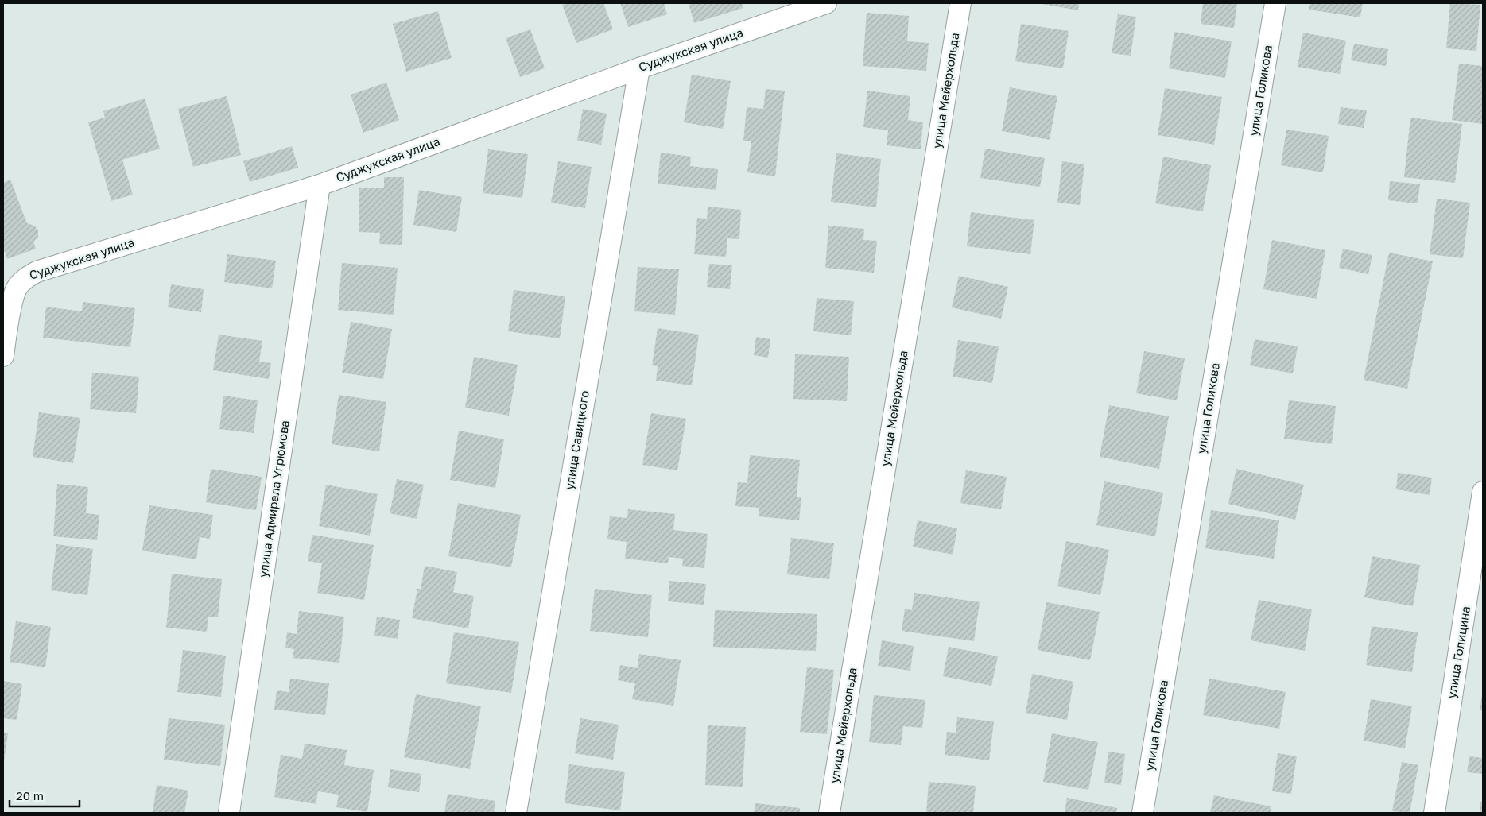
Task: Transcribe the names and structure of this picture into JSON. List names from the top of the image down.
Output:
{
  "streets": {
    "street": [
      "Суджукская улица",
      "улица Мейерхольда",
      "улица Голикова",
      "улица Савицкого",
      "улица Адмирала Угрюмова",
      "улица Голицина"
    ]
  },
  "crossings": [
    ["Суджукская улица", "улица Савицкого"],
    ["Суджукская улица", "улица Адмирала Угрюмова"]
  ],
  "scale_bar": "20 m"
}
